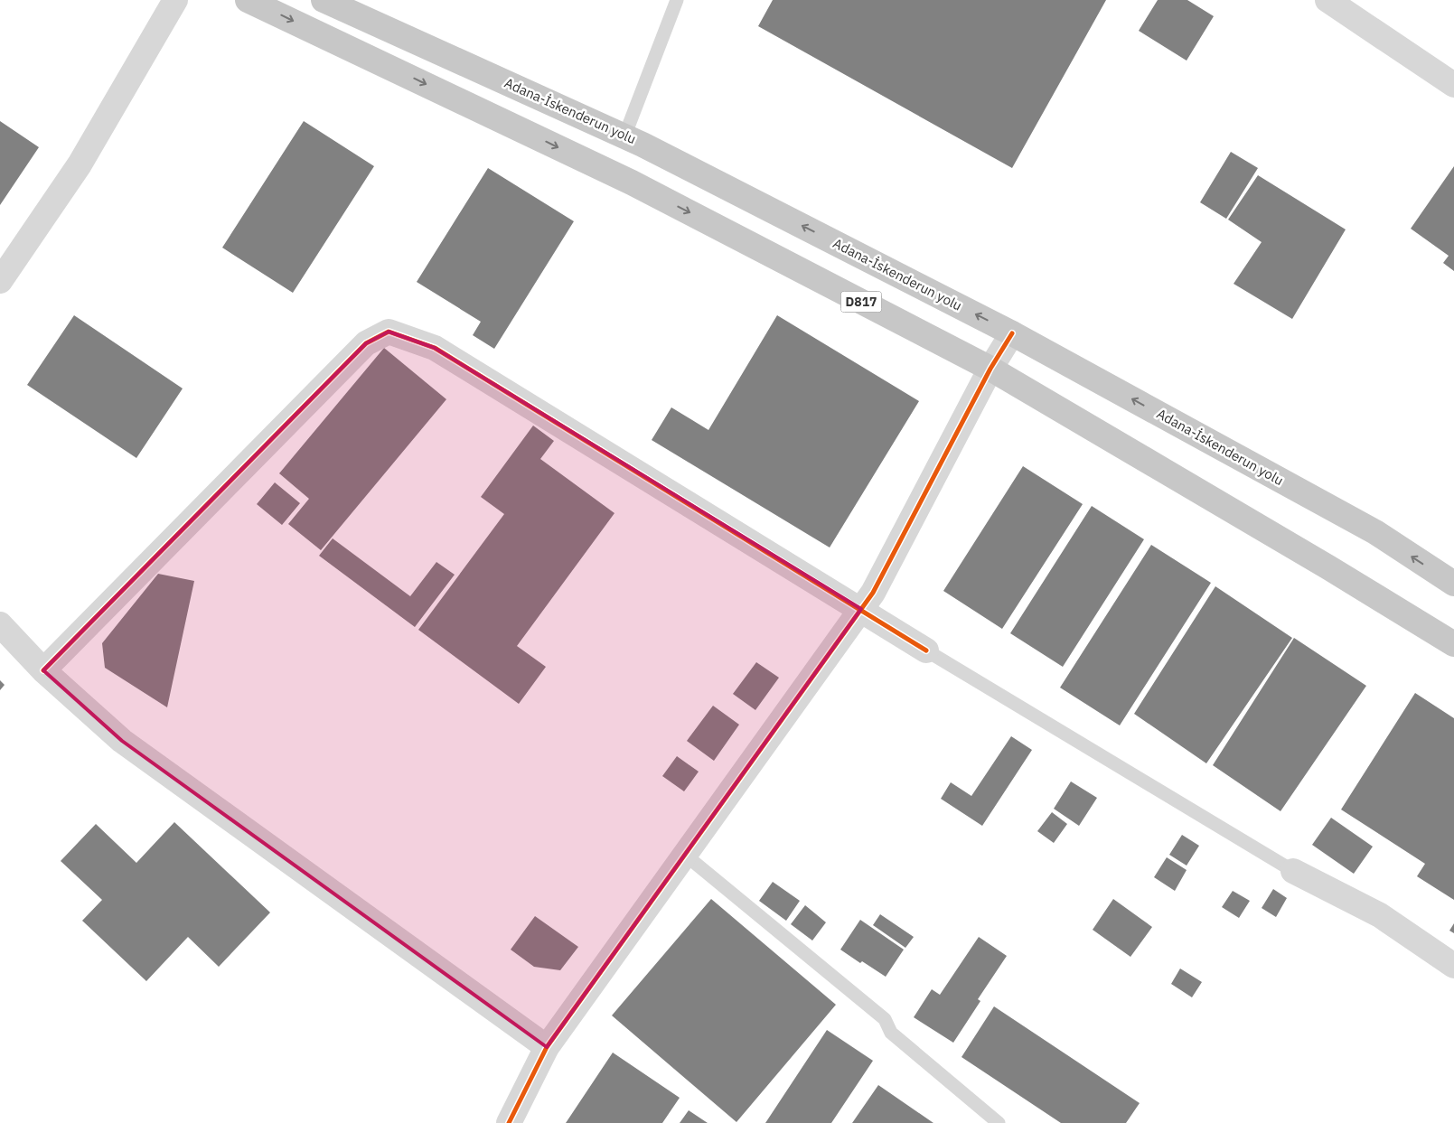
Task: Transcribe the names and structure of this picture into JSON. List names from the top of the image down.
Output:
{
  "streets": {
    "highway": ["Adana-İskenderun yolu", "D817"]
  }
}
